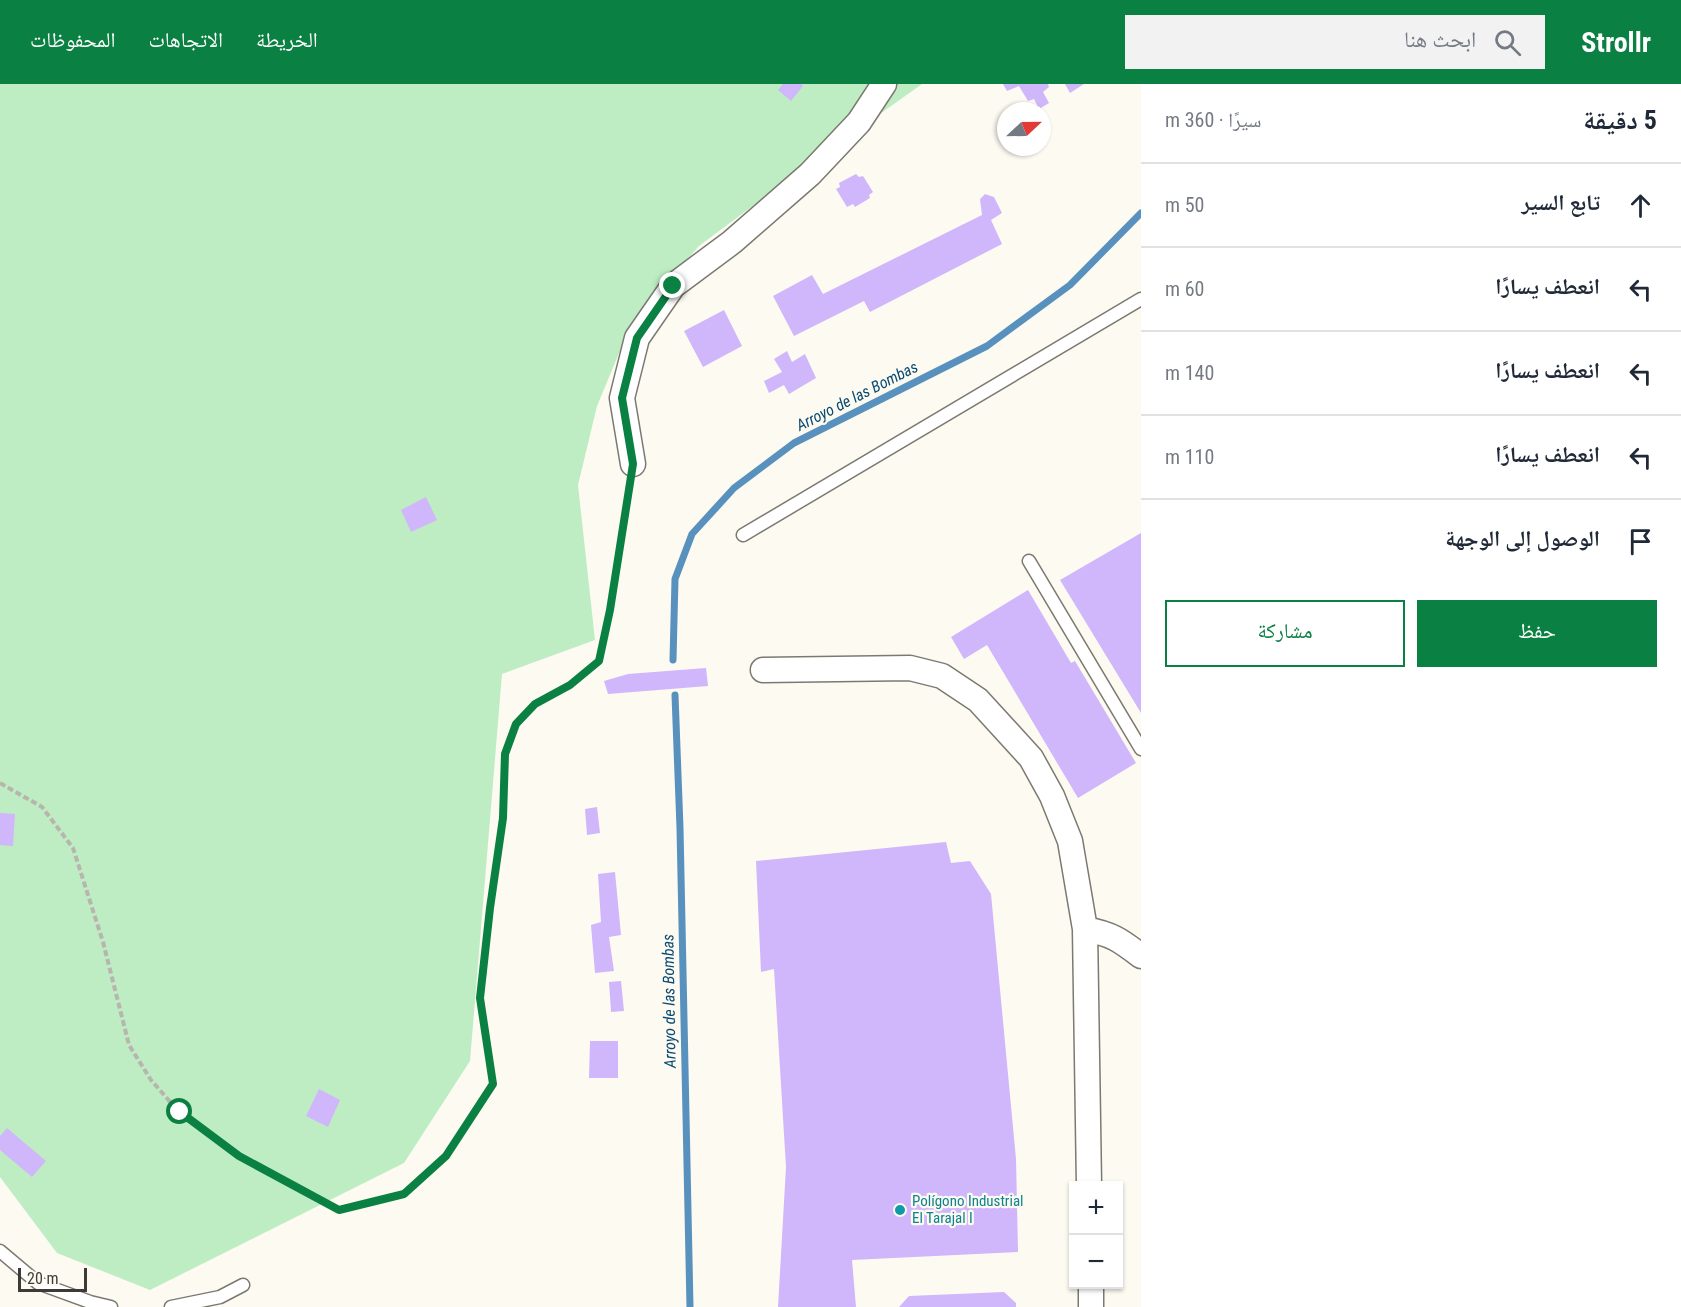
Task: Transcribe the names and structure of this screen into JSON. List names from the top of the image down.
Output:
{
  "water": ["Arroyo de las Bombas"],
  "places": ["Polígono Industrial El Tarajal I"],
  "scale_bar": "20 m",
  "north": "right",
  "page": {
    "header": "Strollr",
    "search": "ابحث هنا",
    "nav": ["الخريطة", "الاتجاهات", "المحفوظات"],
    "heading": ["5 دقيقة", "سيرًا · 360 m"],
    "list": [
      ["تابع السير", "50 m"],
      ["انعطف يسارًا", "60 m"],
      ["انعطف يسارًا", "140 m"],
      ["انعطف يسارًا", "110 m"],
      "الوصول إلى الوجهة"
    ],
    "buttons": ["حفظ", "مشاركة"],
    "map_buttons": ["+", "−"],
    "scale": "20 m"
  }
}
